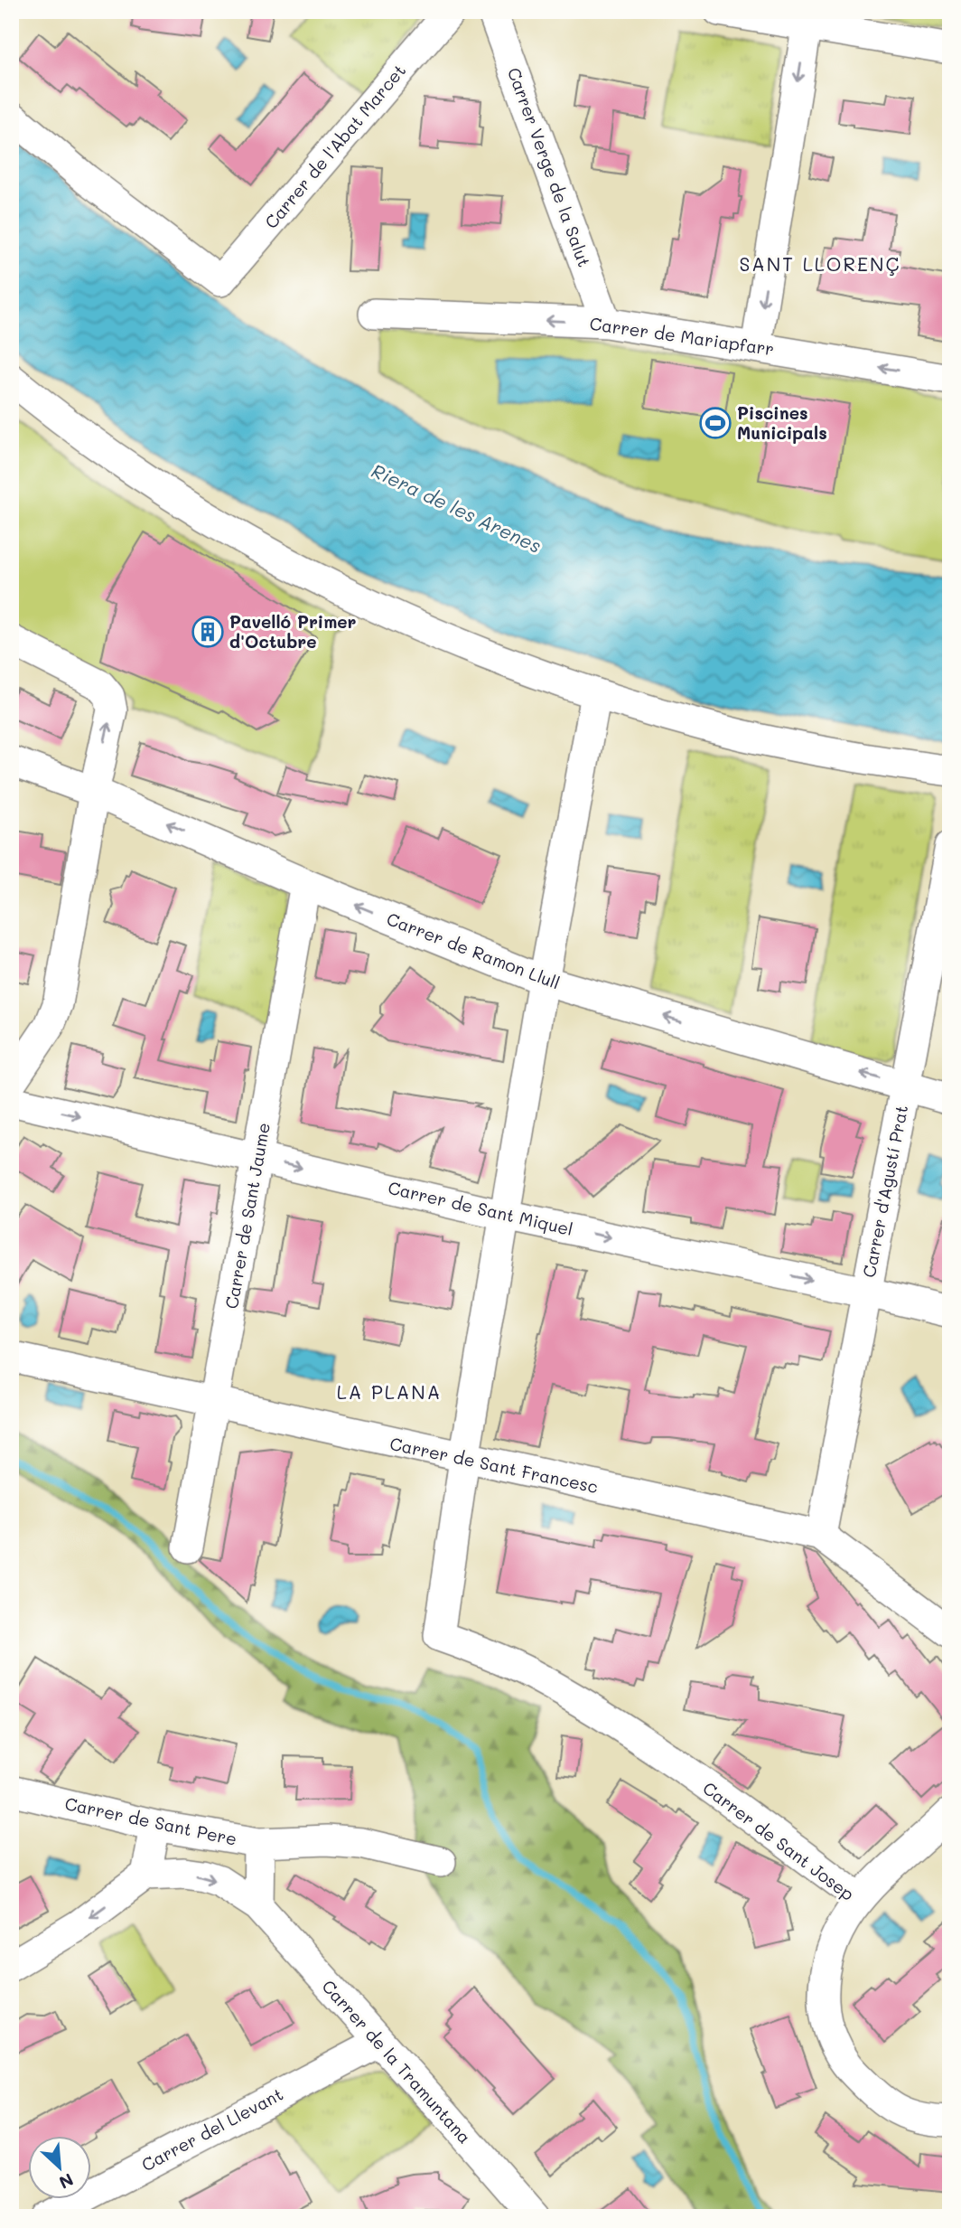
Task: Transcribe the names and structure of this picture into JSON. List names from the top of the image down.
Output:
{
  "streets": {
    "street": [
      "Carrer de l'Abat Marcet",
      "Carrer Verge de la Salut",
      "Carrer de Mariapfarr",
      "Carrer de Ramon Llull",
      "Carrer d'Agustí Prat",
      "Carrer de Sant Miquel",
      "Carrer de Sant Jaume",
      "Carrer de Sant Francesc",
      "Carrer de Sant Pere",
      "Carrer de Sant Josep",
      "Carrer de la Tramuntana",
      "Carrer del Llevant"
    ]
  },
  "crossings": [
    ["Carrer Verge de la Salut", "Carrer de Mariapfarr"],
    ["Carrer de Ramon Llull", "Carrer d'Agustí Prat"],
    ["Carrer de Ramon Llull", "Carrer de Sant Jaume"],
    ["Carrer d'Agustí Prat", "Carrer de Sant Miquel"],
    ["Carrer d'Agustí Prat", "Carrer de Sant Francesc"],
    ["Carrer de Sant Miquel", "Carrer de Sant Jaume"],
    ["Carrer de Sant Jaume", "Carrer de Sant Francesc"],
    ["Carrer de Sant Francesc", "Carrer de Sant Josep"],
    ["Carrer de la Tramuntana", "Carrer del Llevant"]
  ],
  "one_way": ["Carrer de Mariapfarr", "Carrer de Ramon Llull", "Carrer de Sant Miquel"],
  "districts": ["SANT LLORENÇ", "LA PLANA"],
  "water": ["Riera de les Arenes"],
  "places": {
    "sports": ["Piscines Municipals"],
    "building": ["Pavelló Primer d'Octubre"]
  },
  "north": "bottom right"
}
